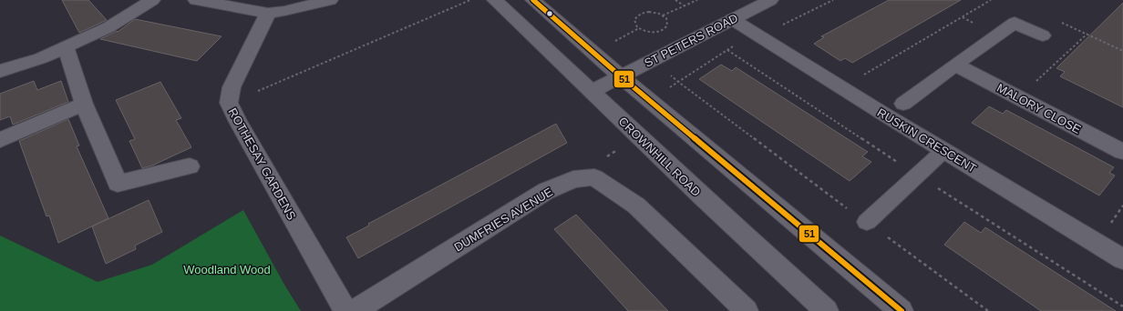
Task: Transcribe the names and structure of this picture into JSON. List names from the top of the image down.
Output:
{
  "streets": {
    "street": [
      "ST PETERS ROAD",
      "MALORY CLOSE",
      "RUSKIN CRESCENT",
      "CROWNHILL ROAD",
      "ROTHESAY GARDENS",
      "DUMFRIES AVENUE"
    ]
  },
  "crossings": [
    ["ST PETERS ROAD", "RUSKIN CRESCENT"],
    ["ST PETERS ROAD", "CROWNHILL ROAD"]
  ],
  "parks": ["Woodland Wood"],
  "lines": ["transit line 51"]
}
